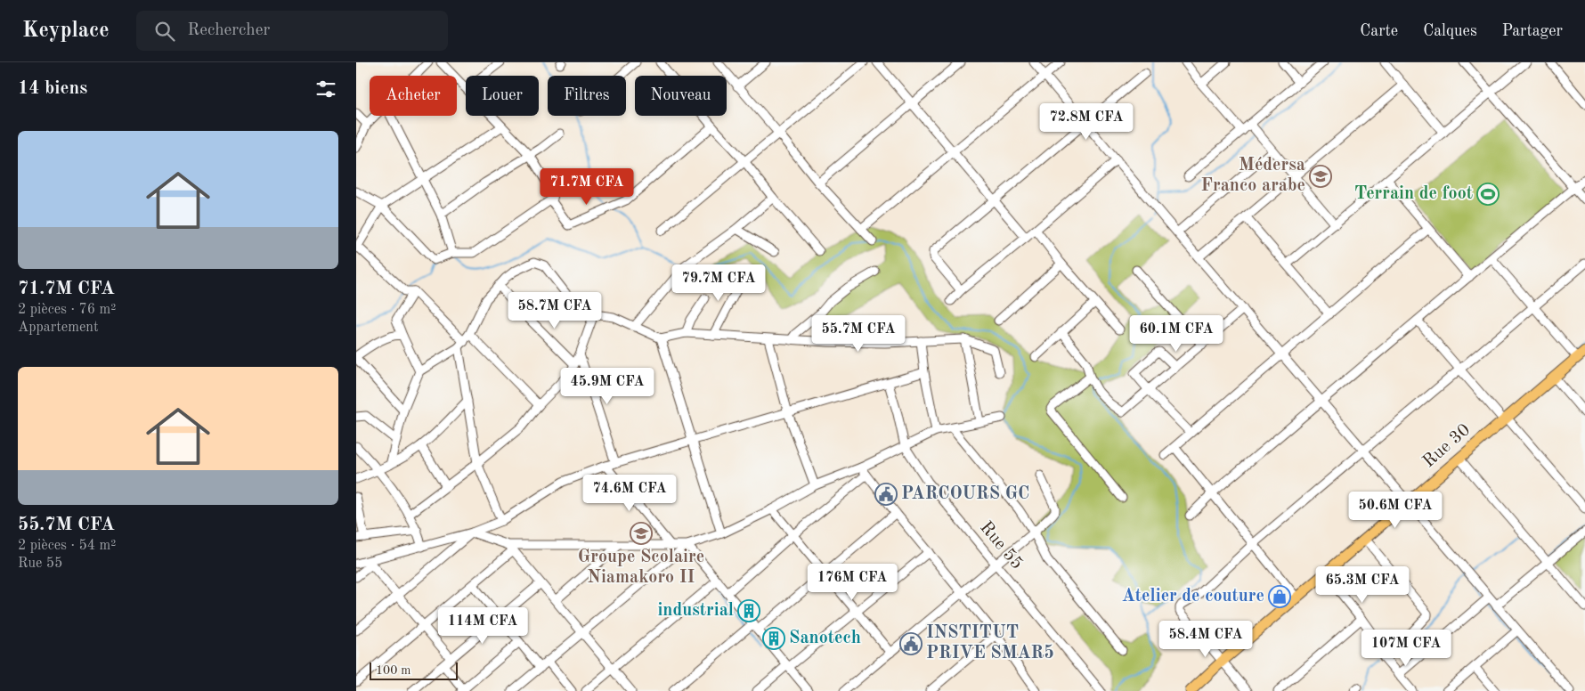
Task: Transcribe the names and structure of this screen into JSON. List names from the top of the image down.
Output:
{
  "streets": {
    "main road": ["Rue 30"],
    "street": ["Rue 55"]
  },
  "places": {
    "school or university": ["Médersa Franco arabe", "Groupe Scolaire Niamakoro II"],
    "sports": ["Terrain de foot"],
    "public building": ["PARCOURS GC", "INSTITUT PRIVE SMAR5"],
    "shop": ["Atelier de couture"],
    "building": ["industrial", "Sanotech"]
  },
  "scale_bar": "100 m",
  "page": {
    "header": "Keyplace",
    "search": "Rechercher",
    "nav": ["Carte", "Calques", "Partager"],
    "heading": "14 biens",
    "chip": [
      "Acheter",
      "Louer",
      "Filtres",
      "Nouveau"
    ],
    "price": [
      "72.8M CFA",
      "71.7M CFA",
      "79.7M CFA",
      "58.7M CFA",
      "55.7M CFA",
      "60.1M CFA",
      "45.9M CFA",
      "74.6M CFA",
      "50.6M CFA",
      "176M CFA",
      "65.3M CFA",
      "114M CFA",
      "58.4M CFA",
      "107M CFA"
    ],
    "list": [
      {
        "name": "71.7M CFA",
        "note": "2 pièces · 76 m² · Appartement"
      },
      {
        "name": "55.7M CFA",
        "note": "2 pièces · 54 m² · Rue 55"
      }
    ],
    "scale": "100 m"
  }
}
